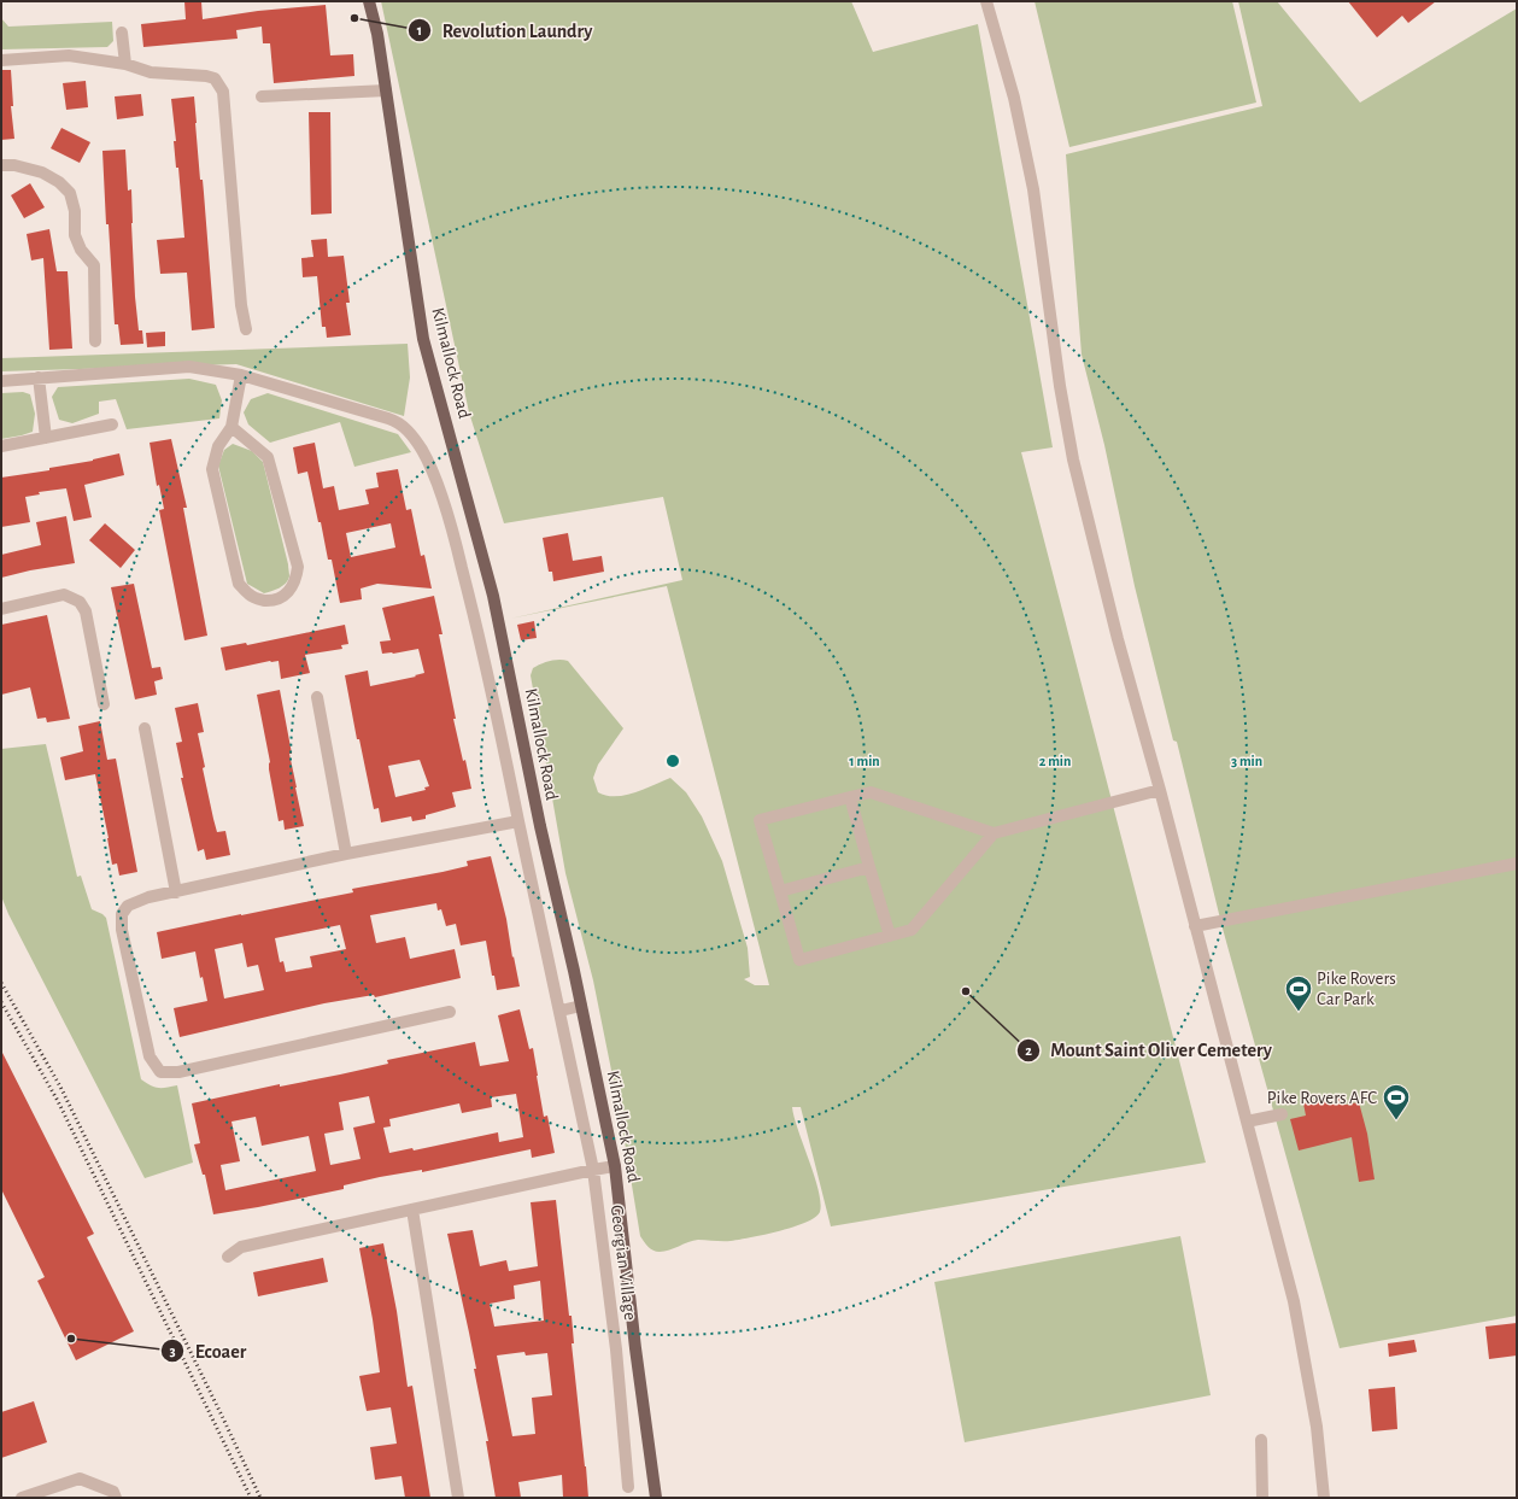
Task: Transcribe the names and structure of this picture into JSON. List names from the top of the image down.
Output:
{
  "streets": {
    "main road": ["Kilmallock Road"],
    "street": ["Georgian Village"]
  },
  "places": {
    "other": ["Revolution Laundry", "Mount Saint Oliver Cemetery", "Ecoaer"],
    "sports": ["Pike Rovers Car Park", "Pike Rovers AFC"]
  },
  "rings": ["1 min", "2 min", "3 min"]
}
